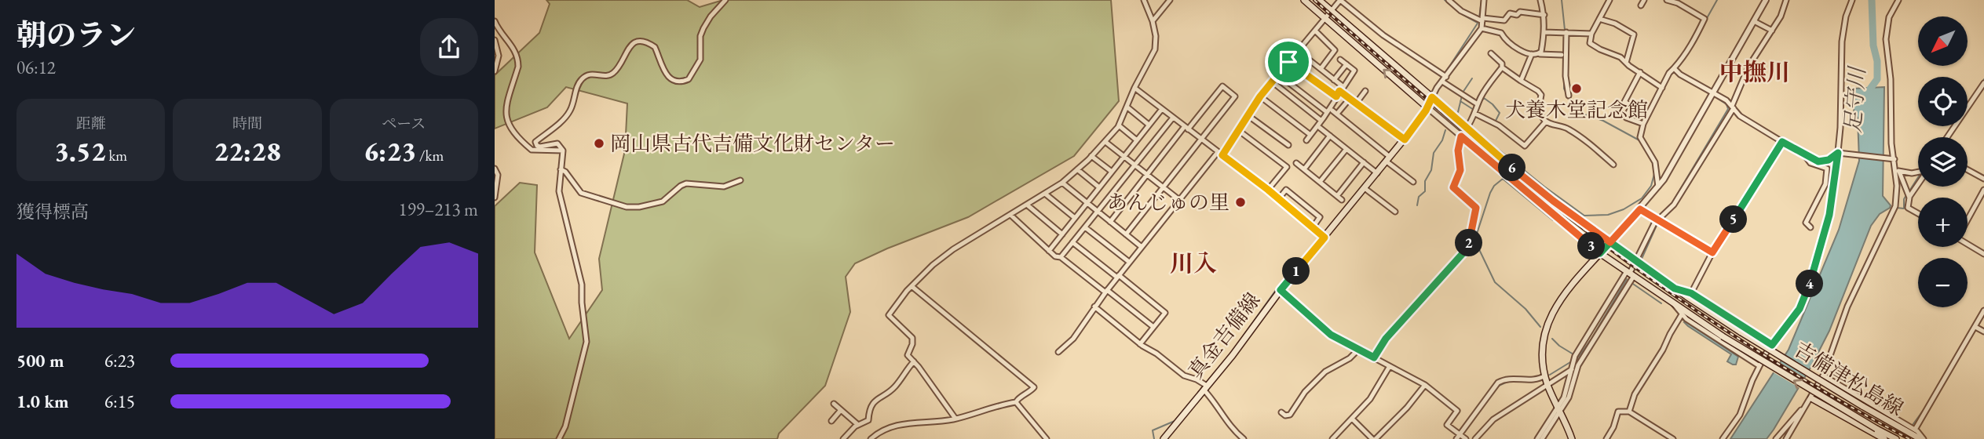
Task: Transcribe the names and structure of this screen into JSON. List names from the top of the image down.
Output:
{
  "streets": {
    "main road": ["真金吉備線", "吉備津松島線"]
  },
  "districts": ["中撫川", "川入"],
  "water": ["足守川"],
  "places": ["犬養木堂記念館", "岡山県古代吉備文化財センター", "あんじゅの里"],
  "north": "bottom left",
  "page": {
    "heading": ["朝のラン", "06:12"],
    "map_buttons": ["+", "−"],
    "stats": [
      ["距離", "3.52 km"],
      ["時間", "22:28"],
      ["ペース", "6:23 /km"]
    ],
    "pins": [
      "6",
      "5",
      "2",
      "3",
      "1",
      "4"
    ],
    "chart": ["獲得標高", "199–213 m"],
    "list": [
      {
        "name": "500 m",
        "note": "6:23"
      },
      {
        "name": "1.0 km",
        "note": "6:15"
      }
    ]
  }
}
